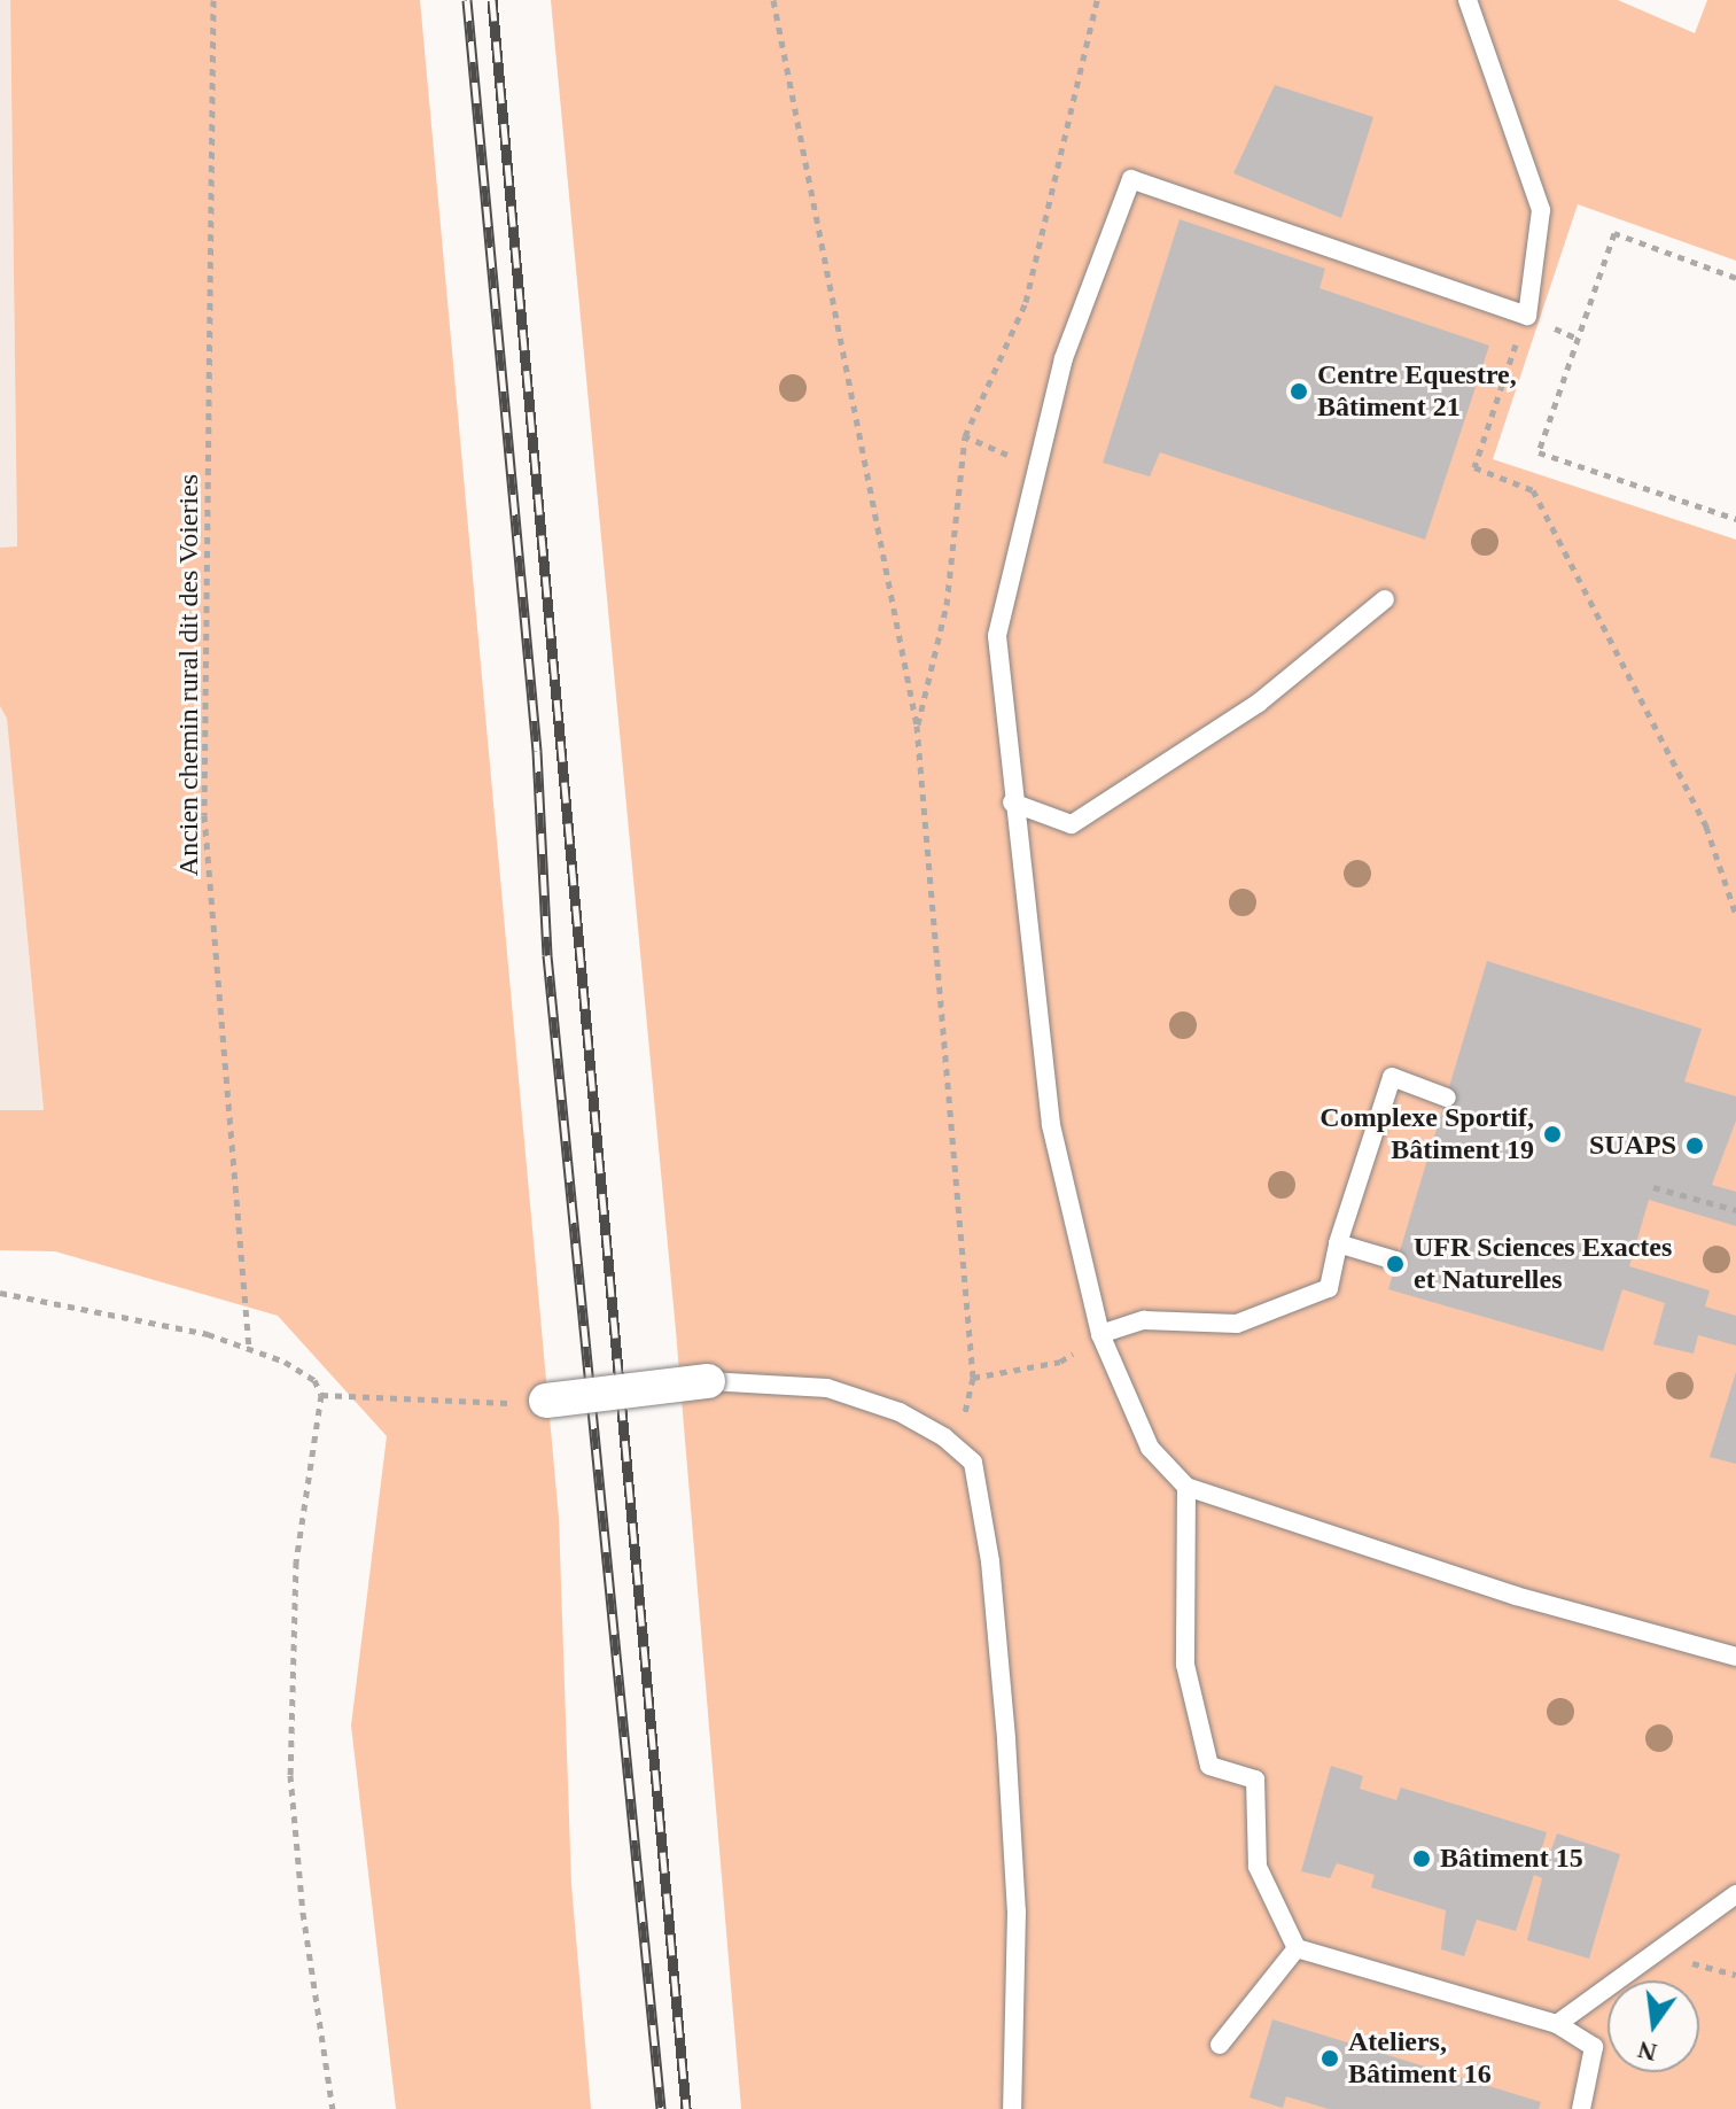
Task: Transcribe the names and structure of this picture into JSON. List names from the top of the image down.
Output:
{
  "streets": {
    "path": ["Ancien chemin rural dit des Voieries"]
  },
  "places": [
    "Centre Equestre, Bâtiment 21",
    "Complexe Sportif, Bâtiment 19",
    "SUAPS",
    "UFR Sciences Exactes et Naturelles",
    "Bâtiment 15",
    "Ateliers, Bâtiment 16"
  ],
  "north": "bottom"
}
